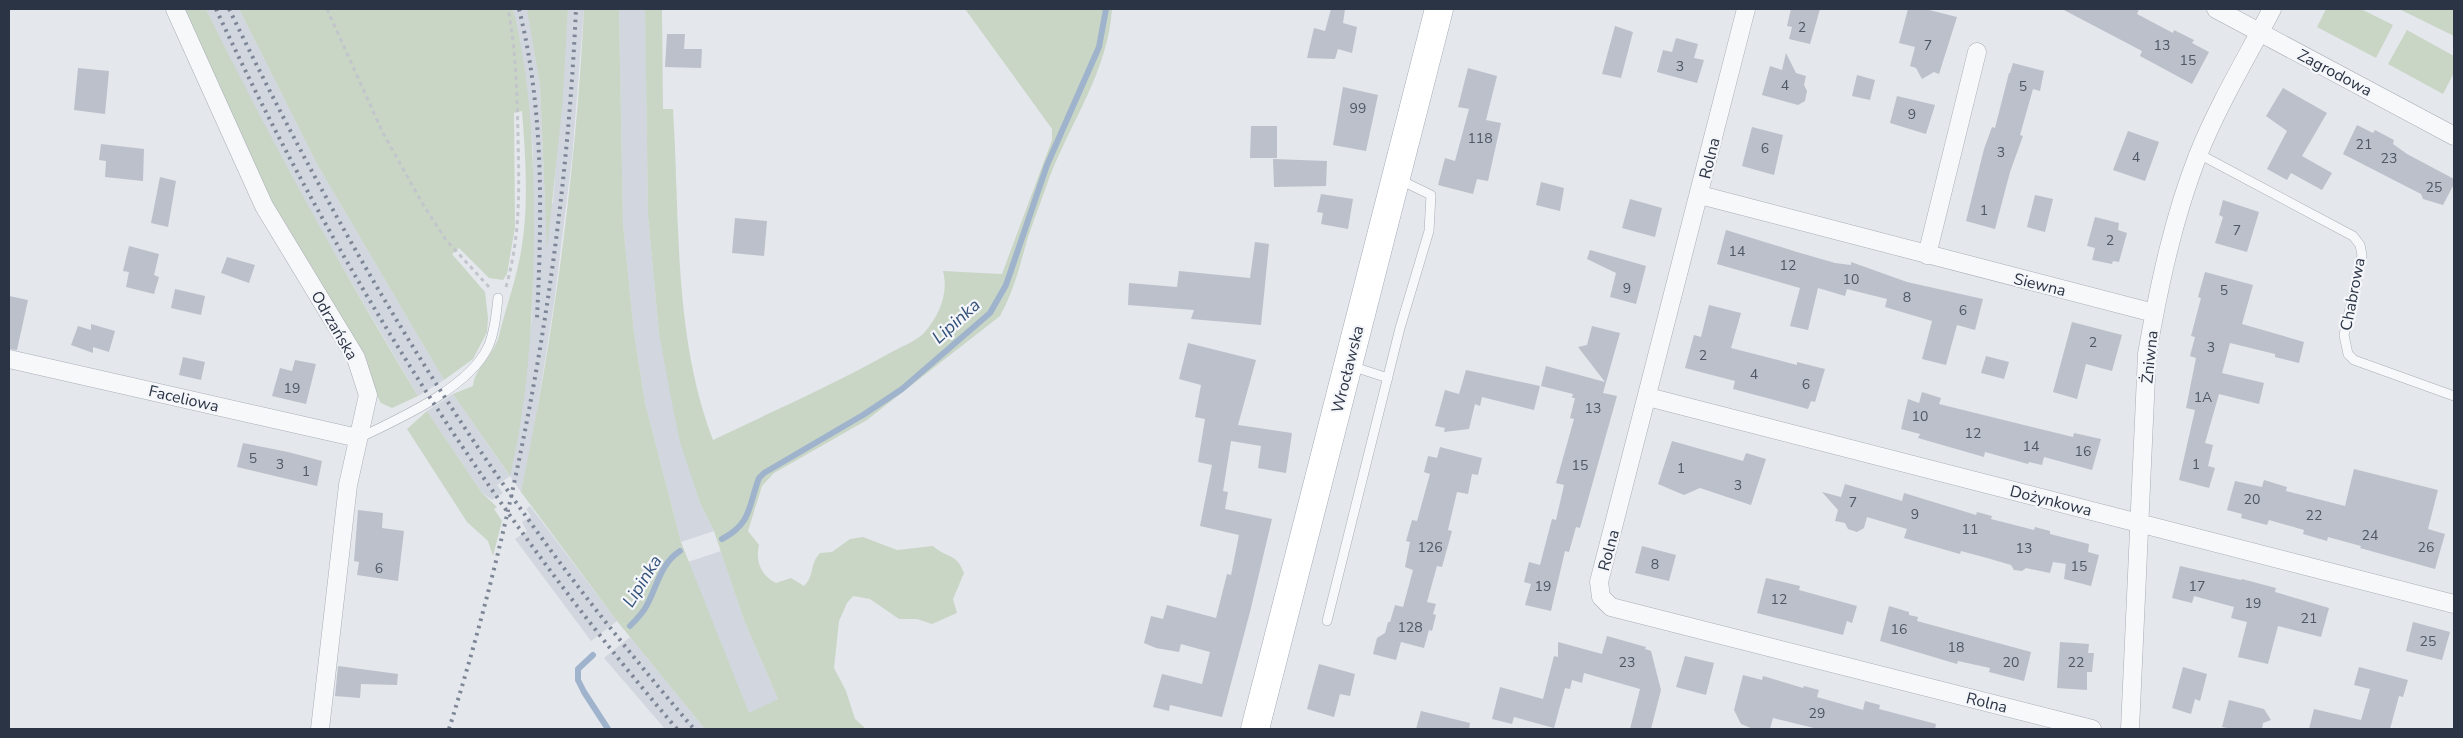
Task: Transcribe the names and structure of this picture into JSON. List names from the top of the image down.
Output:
{
  "streets": {
    "main road": ["Wrocławska"],
    "street": [
      "Zagrodowa",
      "Rolna",
      "Siewna",
      "Odrzańska",
      "Żniwna",
      "Faceliowa",
      "Dożynkowa"
    ],
    "lane": ["Chabrowa"]
  },
  "crossings": [
    ["Zagrodowa", "Żniwna"],
    ["Rolna", "Siewna"],
    ["Rolna", "Dożynkowa"],
    ["Siewna", "Żniwna"],
    ["Chabrowa", "Żniwna"],
    ["Odrzańska", "Faceliowa"],
    ["Żniwna", "Dożynkowa"]
  ],
  "water": ["Lipinka"],
  "house_numbers": [
    "2",
    "7",
    "13",
    "15",
    "3",
    "4",
    "5",
    "99",
    "9",
    "118",
    "21",
    "6",
    "3",
    "4",
    "23",
    "25",
    "1",
    "7",
    "2",
    "14",
    "12",
    "10",
    "9",
    "5",
    "8",
    "6",
    "2",
    "3",
    "2",
    "4",
    "6",
    "19",
    "1A",
    "13",
    "10",
    "12",
    "14",
    "16",
    "5",
    "3",
    "1",
    "15",
    "1",
    "1",
    "3",
    "20",
    "7",
    "9",
    "22",
    "11",
    "24",
    "126",
    "26",
    "13",
    "8",
    "15",
    "6",
    "19",
    "17",
    "12",
    "19",
    "21",
    "128",
    "16",
    "25",
    "18",
    "23",
    "20",
    "22",
    "29"
  ]
}
